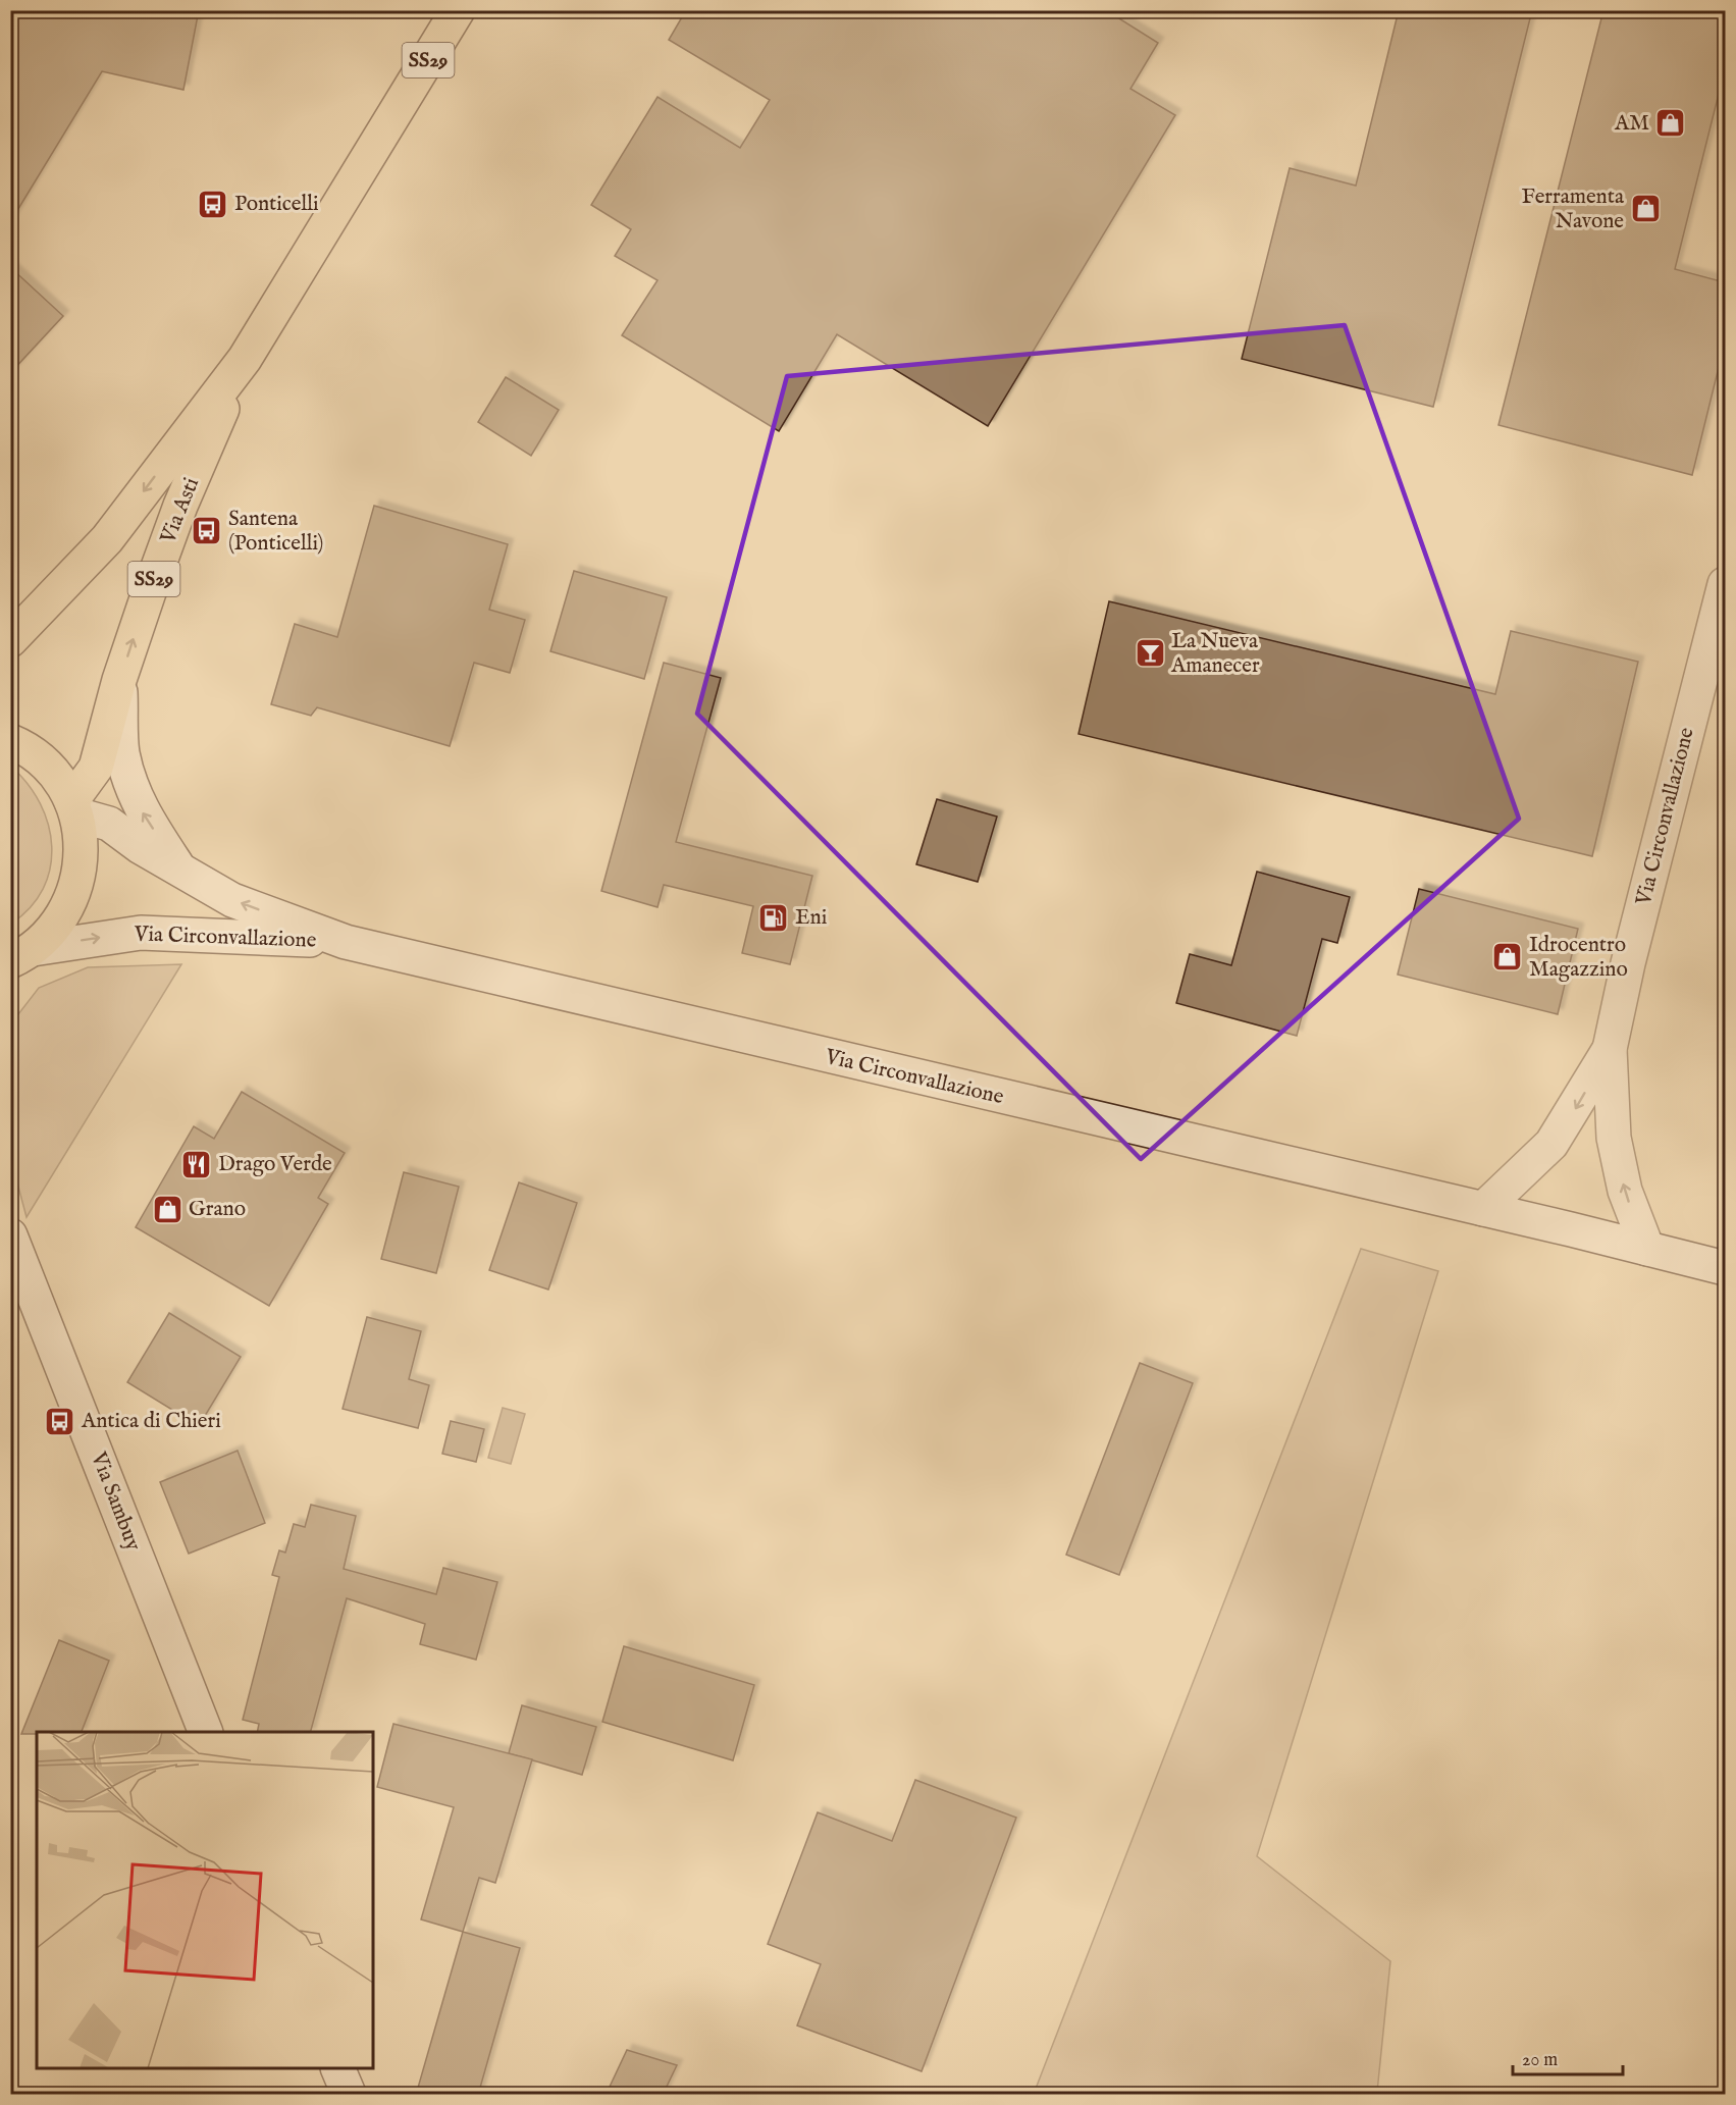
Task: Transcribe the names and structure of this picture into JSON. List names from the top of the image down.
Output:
{
  "streets": {
    "main road": [
      "SS29",
      "Via Asti",
      "Via Circonvallazione",
      "Via Sambuy"
    ]
  },
  "crossings": [
    ["Via Asti", "Via Circonvallazione"]
  ],
  "places": {
    "shop": [
      "AM",
      "Ferramenta Navone",
      "Idrocentro Magazzino",
      "Grano"
    ],
    "bus stop": ["Ponticelli", "Santena (Ponticelli)", "Antica di Chieri"],
    "bar": ["La Nueva Amanecer"],
    "fuel station": ["Eni"],
    "restaurant": ["Drago Verde"]
  },
  "scale_bar": "20 m"
}
